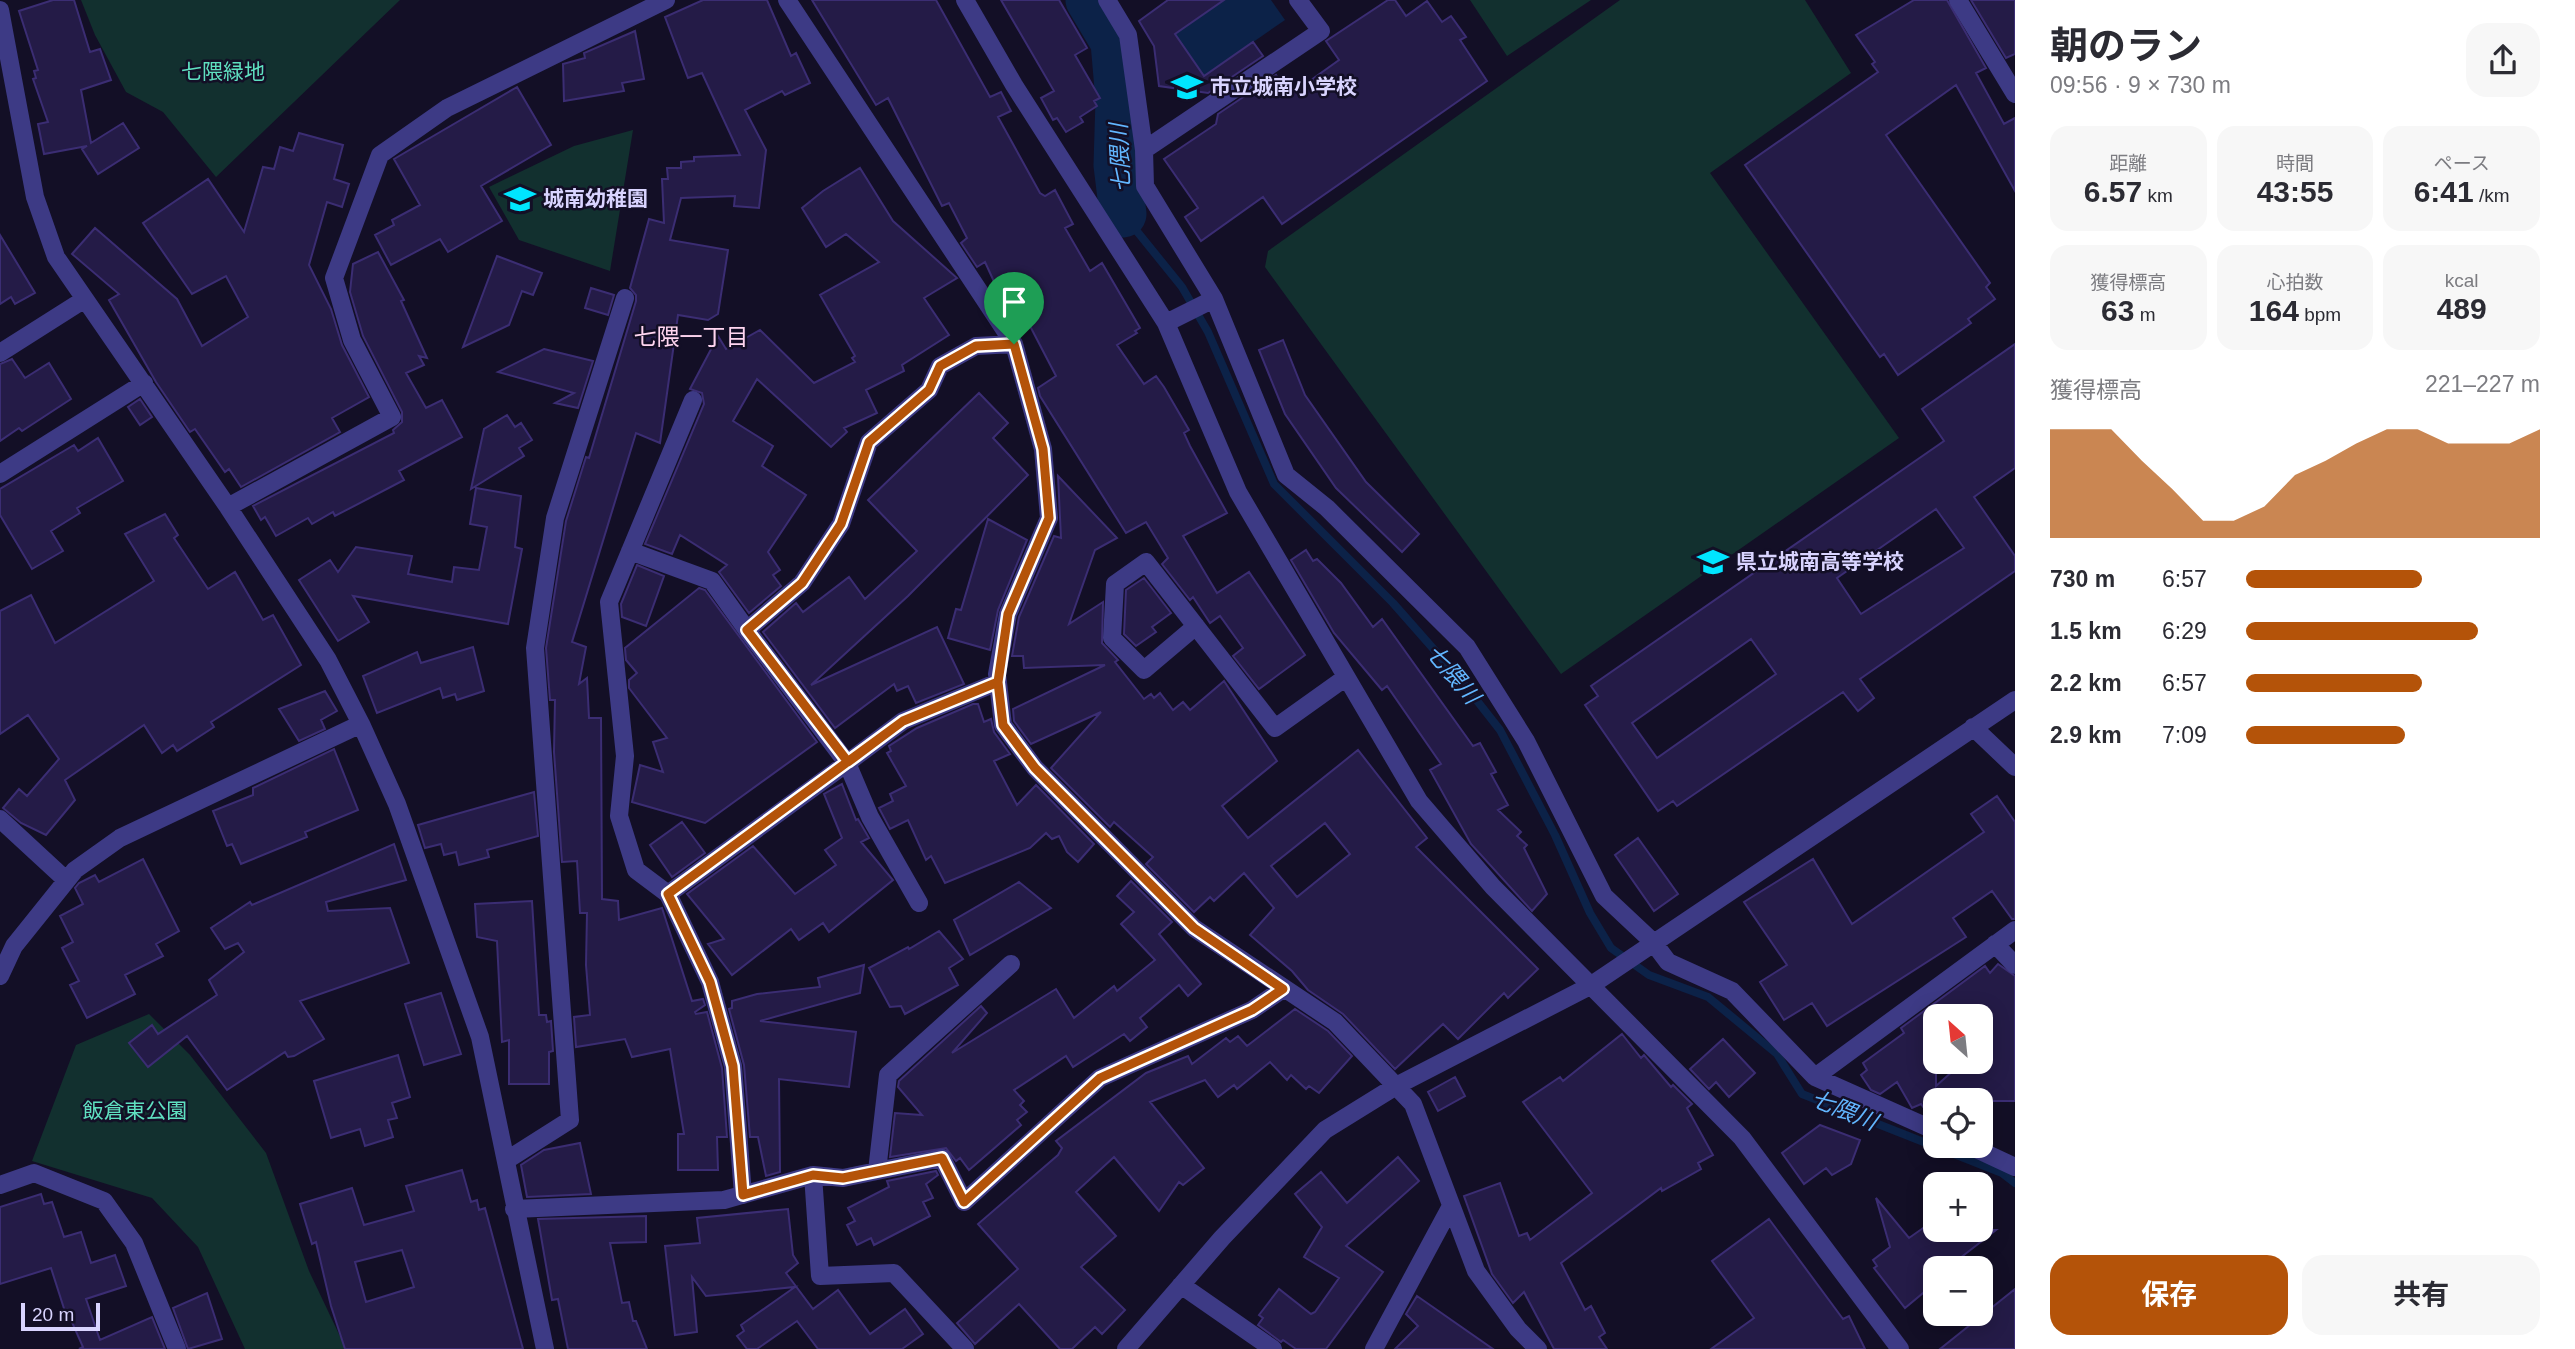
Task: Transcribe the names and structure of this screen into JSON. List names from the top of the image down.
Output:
{
  "districts": ["七隈一丁目"],
  "water": ["七隈川"],
  "parks": ["七隈緑地", "飯倉東公園"],
  "places": {
    "school or university": ["市立城南小学校", "城南幼稚園", "県立城南高等学校"]
  },
  "scale_bar": "20 m",
  "north": "top left",
  "page": {
    "heading": ["朝のラン", "09:56 · 9 × 730 m"],
    "stats": [
      ["距離", "6.57 km"],
      ["時間", "43:55"],
      ["ペース", "6:41 /km"],
      ["獲得標高", "63 m"],
      ["心拍数", "164 bpm"],
      ["kcal", "489"]
    ],
    "chart": ["獲得標高", "221–227 m"],
    "list": [
      {
        "name": "730 m",
        "note": "6:57"
      },
      {
        "name": "1.5 km",
        "note": "6:29"
      },
      {
        "name": "2.2 km",
        "note": "6:57"
      },
      {
        "name": "2.9 km",
        "note": "7:09"
      }
    ],
    "map_buttons": ["+", "−"],
    "buttons": ["保存", "共有"],
    "scale": "20 m"
  }
}
